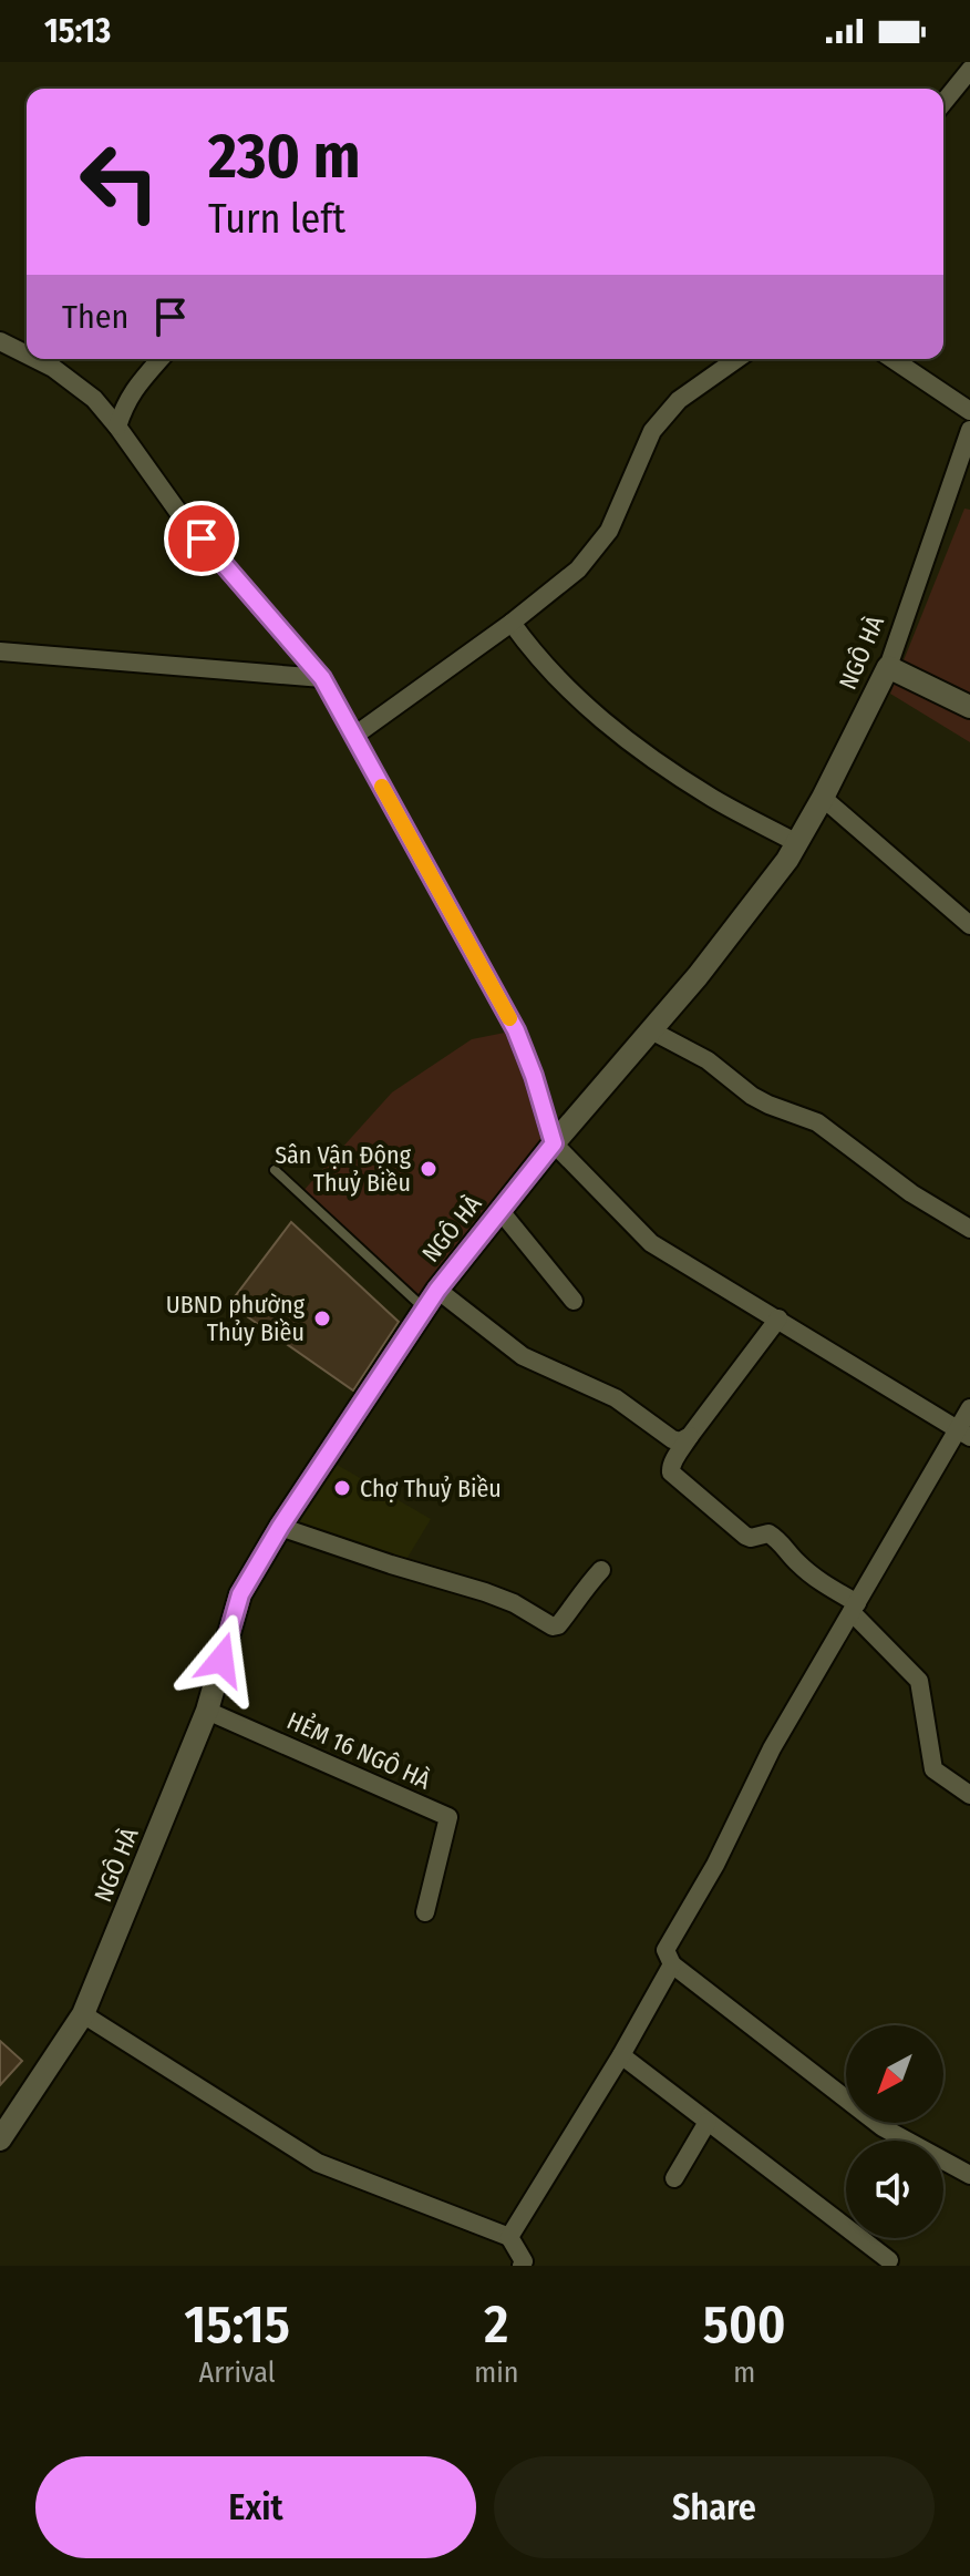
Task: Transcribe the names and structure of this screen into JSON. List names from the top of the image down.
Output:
{
  "streets": {
    "street": ["NGÔ HÀ", "HẺM 16 NGÔ HÀ"]
  },
  "crossings": [
    ["NGÔ HÀ", "HẺM 16 NGÔ HÀ"]
  ],
  "places": ["Sân Vận Động Thuỷ Biều", "UBND phường Thủy Biều", "Chợ Thuỷ Biều"],
  "north": "bottom left",
  "page": {
    "status": "15:13",
    "turn": ["230 m", "Turn left"],
    "then": "Then",
    "eta": [
      "15:15",
      "Arrival",
      "2",
      "min",
      "500",
      "m"
    ],
    "buttons": ["Exit", "Share"]
  }
}
